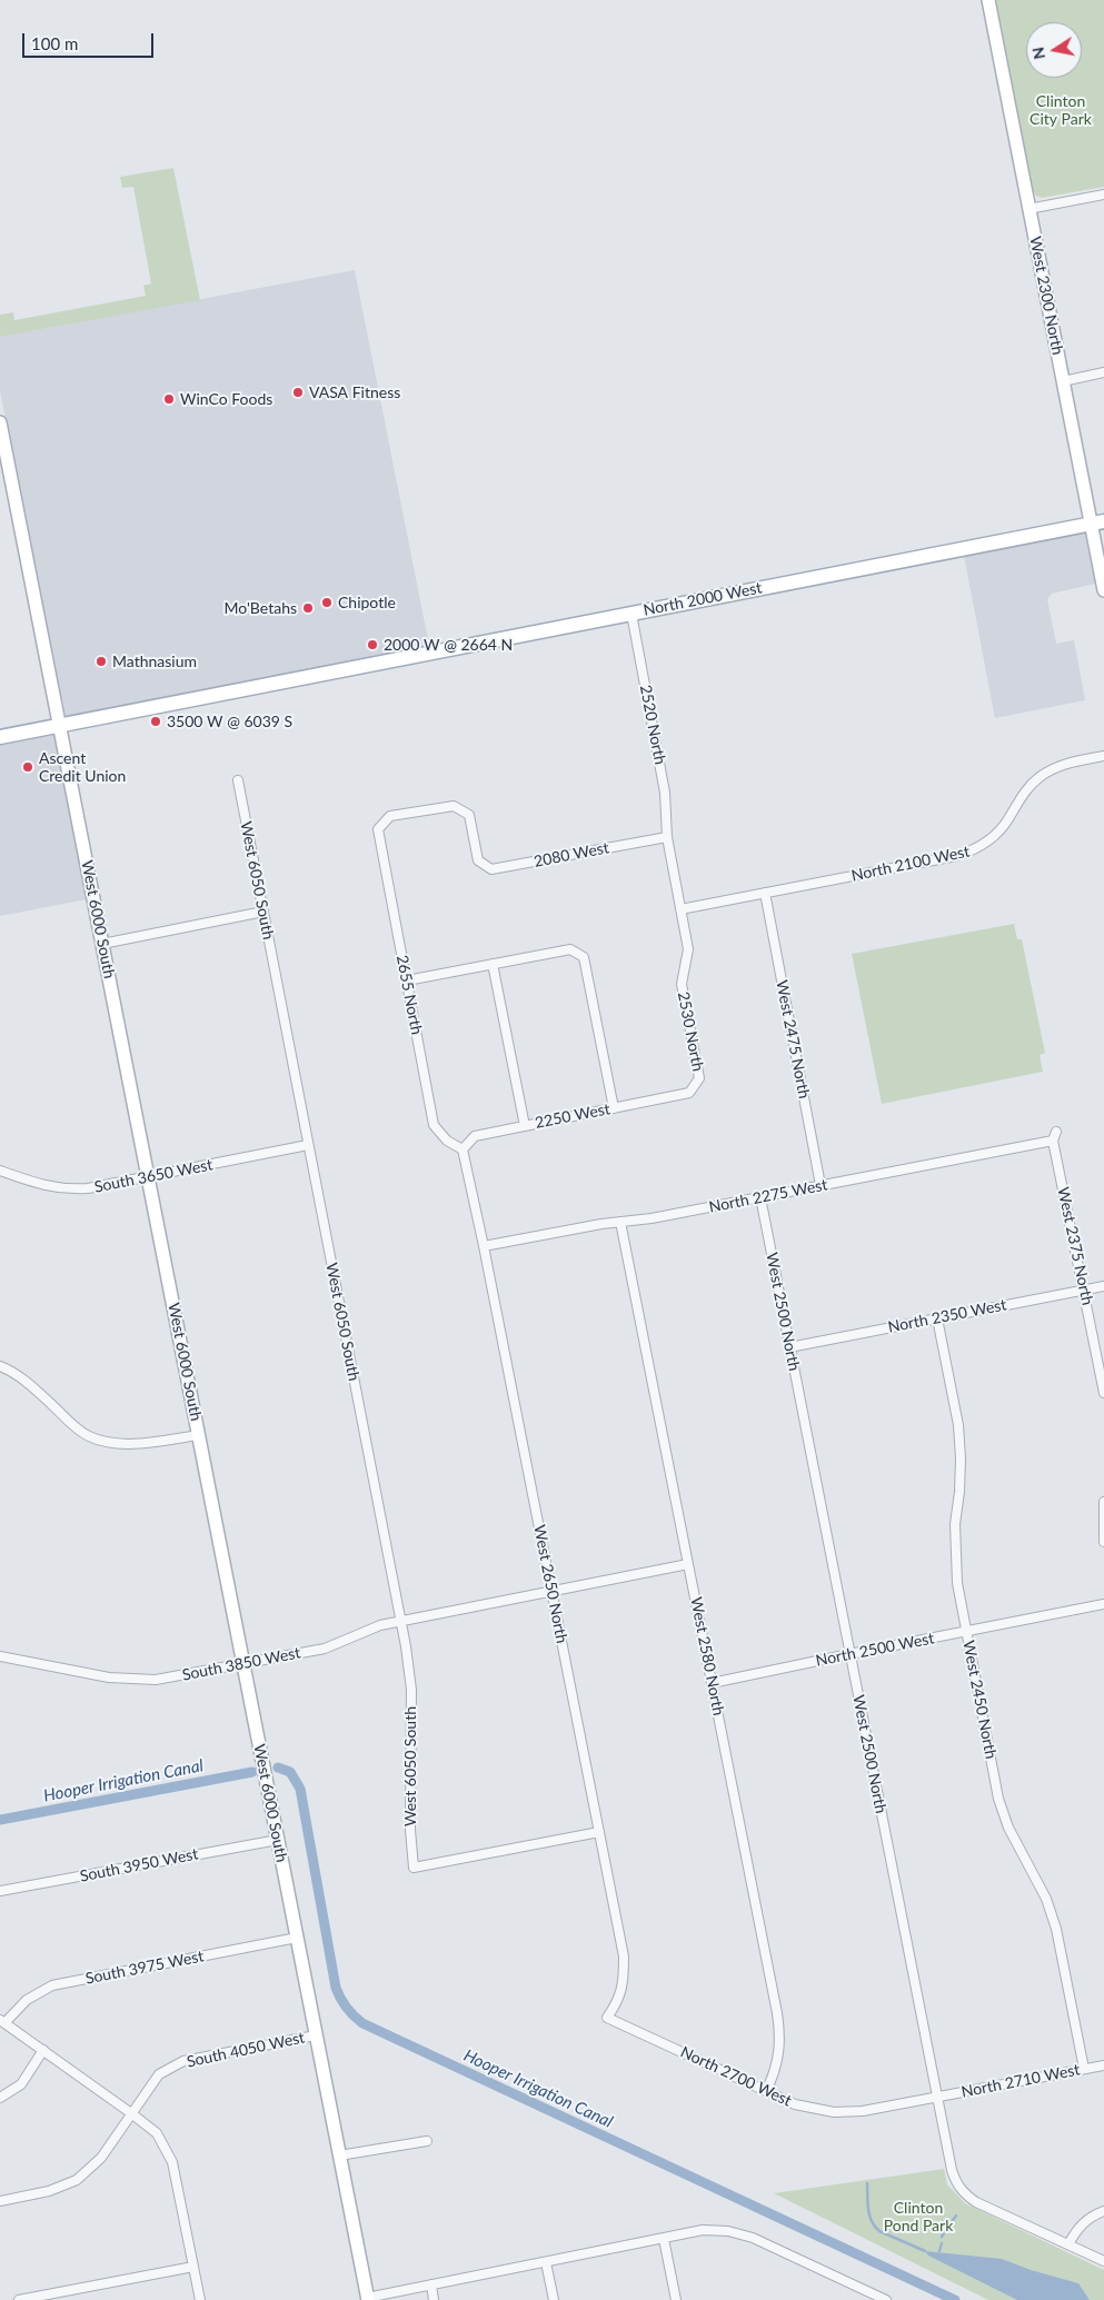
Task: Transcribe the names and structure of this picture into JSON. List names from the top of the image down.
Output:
{
  "streets": {
    "main road": ["North 2000 West"],
    "street": [
      "West 2300 North",
      "2520 North",
      "2080 West",
      "North 2100 West",
      "West 6050 South",
      "West 6000 South",
      "2655 North",
      "2530 North",
      "West 2475 North",
      "2250 West",
      "South 3650 West",
      "North 2275 West",
      "West 2375 North",
      "West 2500 North",
      "North 2350 West",
      "West 2650 North",
      "North 2500 West",
      "West 2580 North",
      "South 3850 West",
      "West 2450 North",
      "South 3950 West",
      "South 3975 West",
      "South 4050 West",
      "North 2700 West",
      "North 2710 West"
    ]
  },
  "crossings": [
    ["West 2300 North", "North 2000 West"],
    ["North 2000 West", "2520 North"],
    ["North 2000 West", "West 6000 South"],
    ["2520 North", "2080 West"],
    ["2520 North", "2530 North"],
    ["2080 West", "2655 North"],
    ["2080 West", "2530 North"],
    ["North 2100 West", "2530 North"],
    ["North 2100 West", "West 2475 North"],
    ["West 6050 South", "South 3650 West"],
    ["West 6050 South", "West 2650 North"],
    ["West 6050 South", "South 3850 West"],
    ["West 6000 South", "South 3650 West"],
    ["West 6000 South", "South 3850 West"],
    ["West 6000 South", "South 3950 West"],
    ["West 6000 South", "South 3975 West"],
    ["West 6000 South", "South 4050 West"],
    ["2655 North", "2250 West"],
    ["2655 North", "West 2650 North"],
    ["2530 North", "2250 West"],
    ["West 2475 North", "North 2275 West"],
    ["2250 West", "West 2650 North"],
    ["North 2275 West", "West 2375 North"],
    ["North 2275 West", "West 2500 North"],
    ["North 2275 West", "West 2650 North"],
    ["North 2275 West", "West 2580 North"],
    ["West 2375 North", "North 2350 West"],
    ["West 2500 North", "North 2350 West"],
    ["West 2500 North", "North 2500 West"],
    ["West 2500 North", "North 2700 West"],
    ["West 2500 North", "North 2710 West"],
    ["North 2350 West", "West 2450 North"],
    ["West 2650 North", "South 3850 West"],
    ["West 2650 North", "North 2700 West"],
    ["North 2500 West", "West 2580 North"],
    ["North 2500 West", "West 2450 North"],
    ["West 2580 North", "South 3850 West"],
    ["West 2580 North", "North 2700 West"],
    ["West 2450 North", "North 2710 West"],
    ["North 2700 West", "North 2710 West"]
  ],
  "water": ["Hooper Irrigation Canal"],
  "parks": ["Clinton City Park", "Clinton Pond Park"],
  "places": [
    "VASA Fitness",
    "WinCo Foods",
    "Chipotle",
    "Mo'Betahs",
    "2000 W @ 2664 N",
    "Mathnasium",
    "3500 W @ 6039 S",
    "Ascent Credit Union"
  ],
  "scale_bar": "100 m",
  "north": "left"
}
